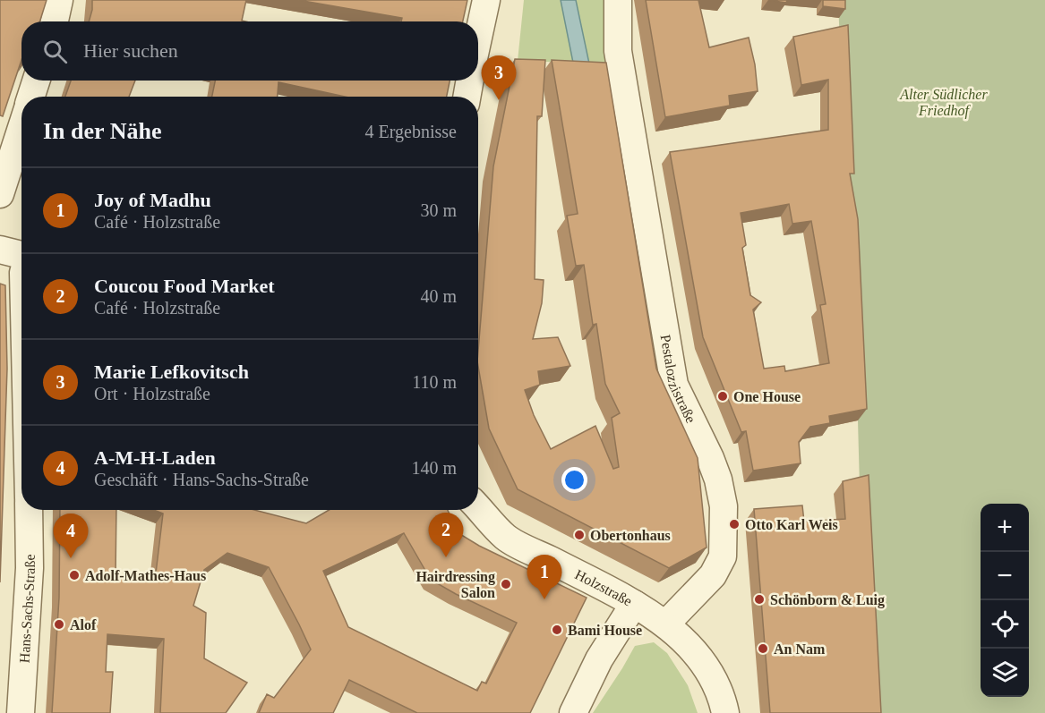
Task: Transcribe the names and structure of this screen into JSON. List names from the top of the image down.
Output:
{
  "streets": {
    "street": ["Pestalozzistraße", "Holzstraße", "Hans-Sachs-Straße"]
  },
  "parks": ["Alter Südlicher Friedhof"],
  "places": [
    "One House",
    "Otto Karl Weis",
    "Obertonhaus",
    "Adolf-Mathes-Haus",
    "Hairdressing Salon",
    "Schönborn & Luig",
    "Alof",
    "Bami House",
    "An Nam"
  ],
  "page": {
    "search": "Hier suchen",
    "pins": [
      "3",
      "2",
      "4",
      "1"
    ],
    "heading": ["In der Nähe", "4 Ergebnisse"],
    "list": [
      {
        "mark": "1",
        "name": "Joy of Madhu",
        "note": "Café · Holzstraße",
        "value": "30 m"
      },
      {
        "mark": "2",
        "name": "Coucou Food Market",
        "note": "Café · Holzstraße",
        "value": "40 m"
      },
      {
        "mark": "3",
        "name": "Marie Lefkovitsch",
        "note": "Ort · Holzstraße",
        "value": "110 m"
      },
      {
        "mark": "4",
        "name": "A-M-H-Laden",
        "note": "Geschäft · Hans-Sachs-Straße",
        "value": "140 m"
      }
    ],
    "map_buttons": ["+", "−"]
  }
}
